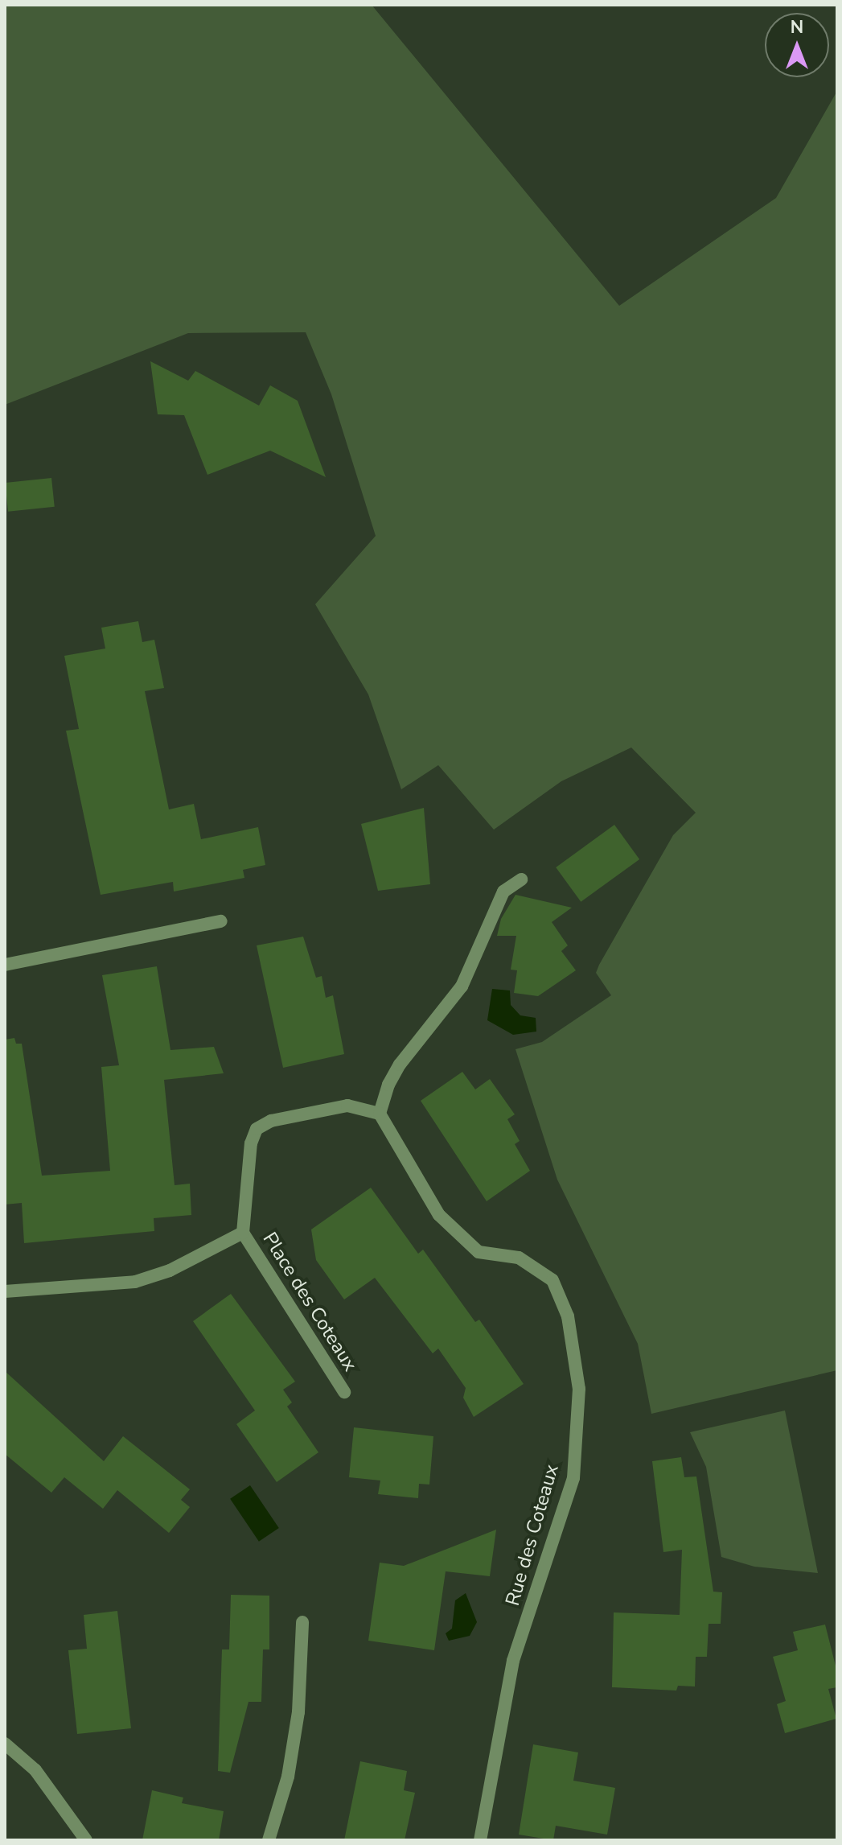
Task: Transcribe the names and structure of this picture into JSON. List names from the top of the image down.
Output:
{
  "streets": {
    "street": ["Place des Coteaux", "Rue des Coteaux"]
  },
  "north": "top"
}
